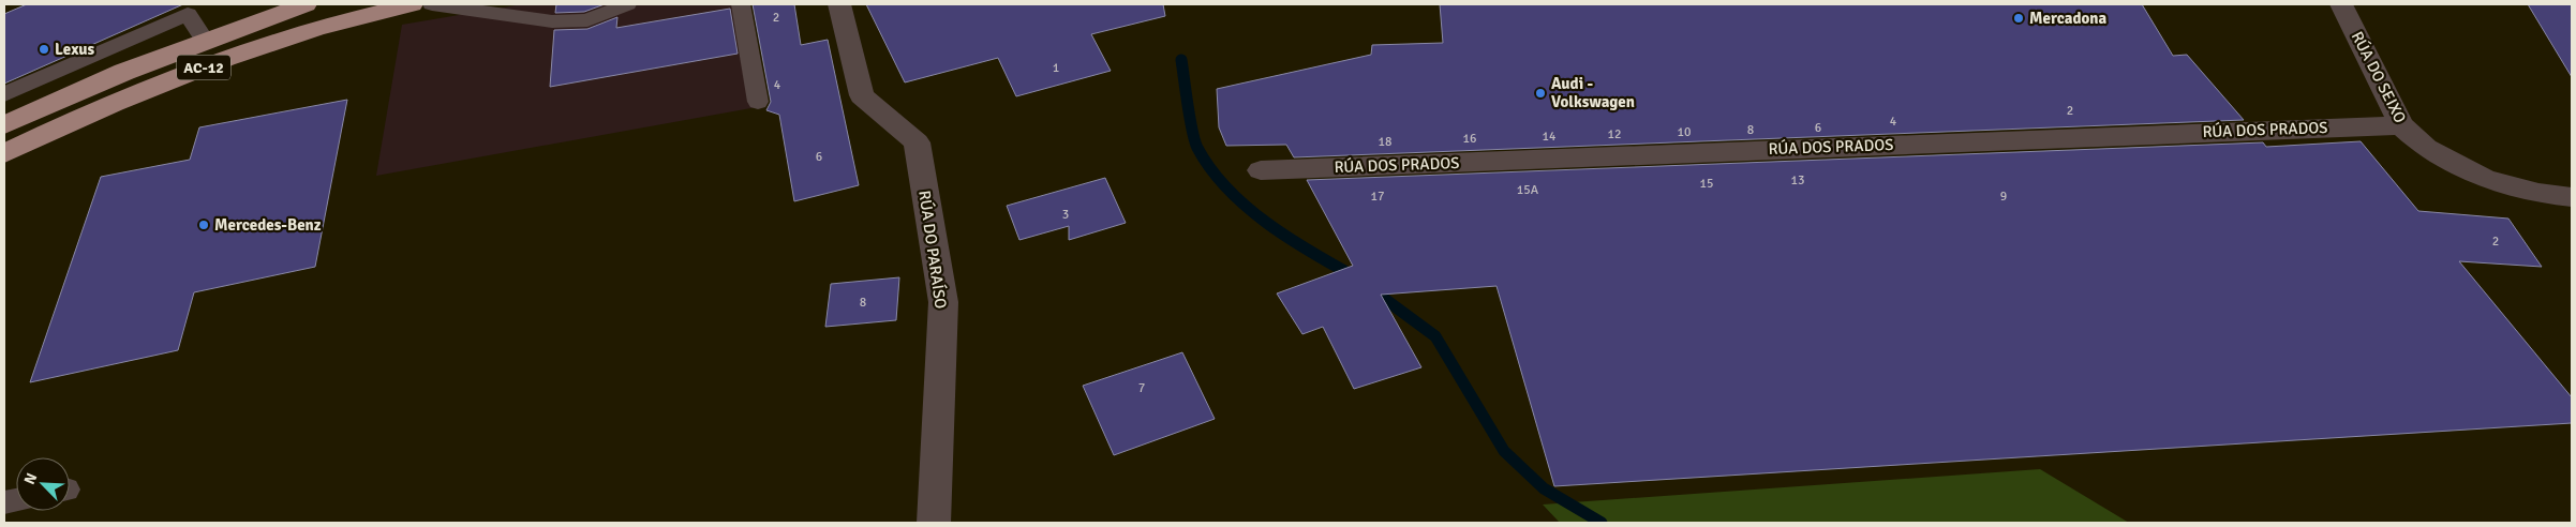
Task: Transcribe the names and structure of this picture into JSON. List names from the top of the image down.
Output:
{
  "streets": {
    "highway": ["AC-12"],
    "street": ["RÚA DO SEIXO", "RÚA DOS PRADOS", "RÚA DO PARAÍSO"]
  },
  "crossings": [
    ["RÚA DO SEIXO", "RÚA DOS PRADOS"]
  ],
  "places": [
    "Mercadona",
    "Lexus",
    "Audi - Volkswagen",
    "Mercedes-Benz"
  ],
  "house_numbers": [
    "2",
    "1",
    "4",
    "2",
    "4",
    "6",
    "8",
    "10",
    "12",
    "14",
    "16",
    "18",
    "6",
    "13",
    "15",
    "15A",
    "17",
    "9",
    "3",
    "2",
    "8",
    "7"
  ],
  "north": "top left"
}
